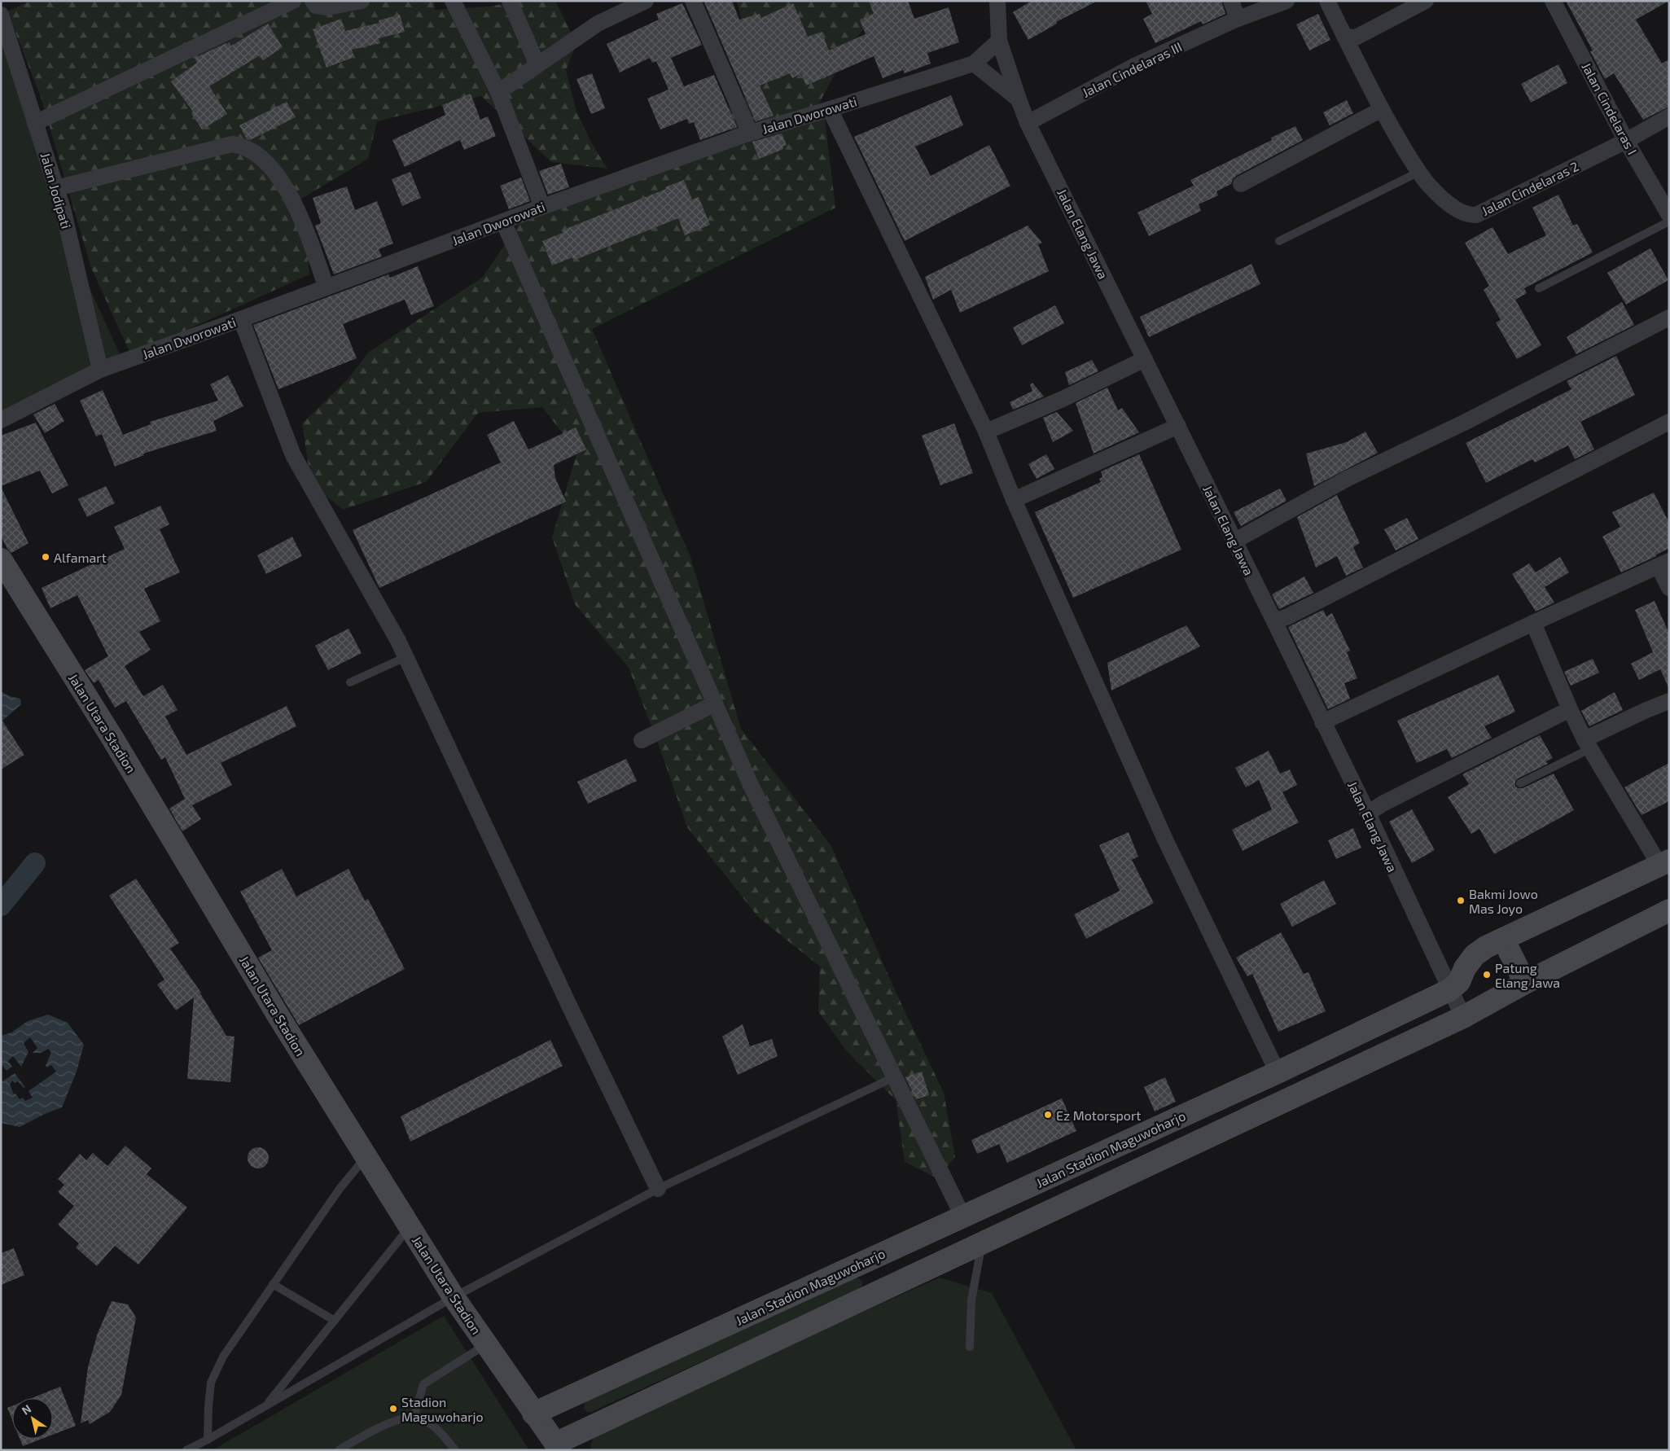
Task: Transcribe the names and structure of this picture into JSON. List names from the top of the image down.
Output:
{
  "streets": {
    "main road": ["Jalan Utara Stadion", "Jalan Stadion Maguwoharjo"],
    "street": [
      "Jalan Cindelaras III",
      "Jalan Cindelaras I",
      "Jalan Dworowati",
      "Jalan Cindelaras 2",
      "Jalan Jodipati",
      "Jalan Elang Jawa"
    ]
  },
  "crossings": [
    ["Jalan Cindelaras III", "Jalan Elang Jawa"],
    ["Jalan Cindelaras I", "Jalan Cindelaras 2"],
    ["Jalan Dworowati", "Jalan Jodipati"],
    ["Jalan Dworowati", "Jalan Elang Jawa"],
    ["Jalan Elang Jawa", "Jalan Stadion Maguwoharjo"],
    ["Jalan Utara Stadion", "Jalan Stadion Maguwoharjo"]
  ],
  "places": [
    "Alfamart",
    "Bakmi Jowo Mas Joyo",
    "Patung Elang Jawa",
    "Ez Motorsport",
    "Stadion Maguwoharjo"
  ],
  "north": "top left"
}
